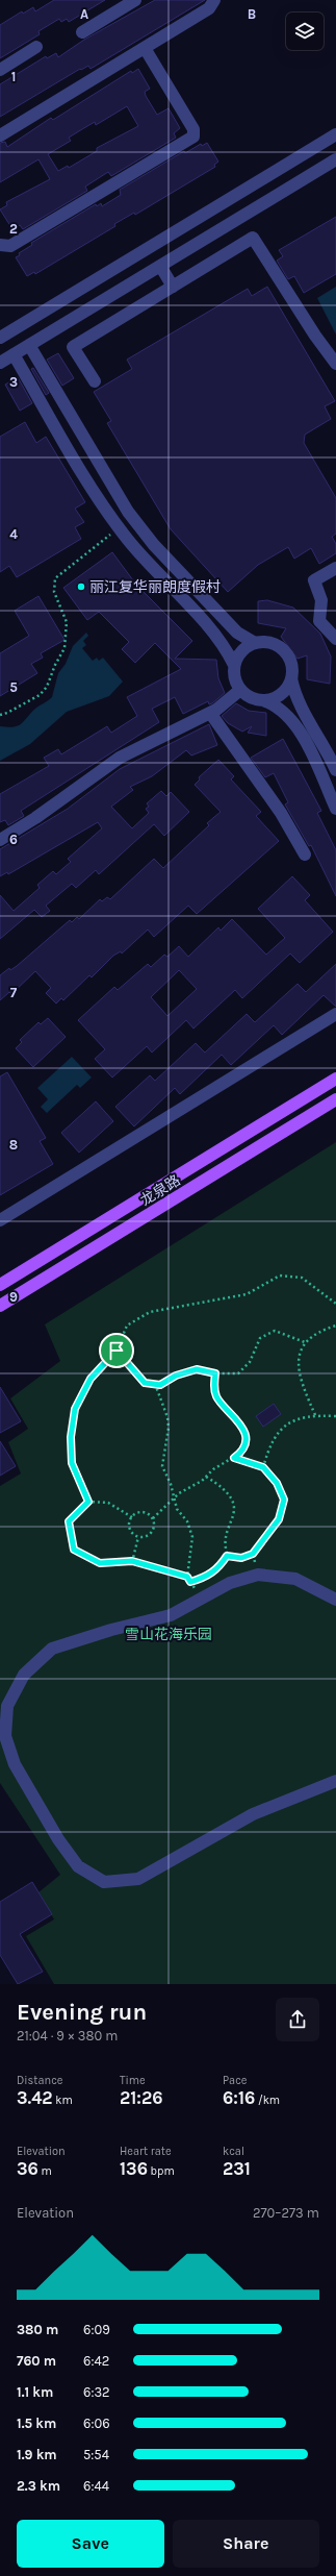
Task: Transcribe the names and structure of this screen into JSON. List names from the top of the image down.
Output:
{
  "streets": {
    "main road": ["龙泉路"]
  },
  "parks": ["雪山花海乐园"],
  "places": ["丽江复华丽朗度假村"],
  "page": {
    "heading": ["Evening run", "21:04 · 9 × 380 m"],
    "stats": [
      ["Distance", "3.42 km"],
      ["Time", "21:26"],
      ["Pace", "6:16 /km"],
      ["Elevation", "36 m"],
      ["Heart rate", "136 bpm"],
      ["kcal", "231"]
    ],
    "chart": ["Elevation", "270–273 m"],
    "list": [
      {
        "name": "380 m",
        "note": "6:09"
      },
      {
        "name": "760 m",
        "note": "6:42"
      },
      {
        "name": "1.1 km",
        "note": "6:32"
      },
      {
        "name": "1.5 km",
        "note": "6:06"
      },
      {
        "name": "1.9 km",
        "note": "5:54"
      },
      {
        "name": "2.3 km",
        "note": "6:44"
      }
    ],
    "buttons": ["Save", "Share"]
  },
  "grid": {
    "columns": ["A", "B"],
    "rows": [
      "1",
      "2",
      "3",
      "4",
      "5",
      "6",
      "7",
      "8",
      "9"
    ]
  }
}
